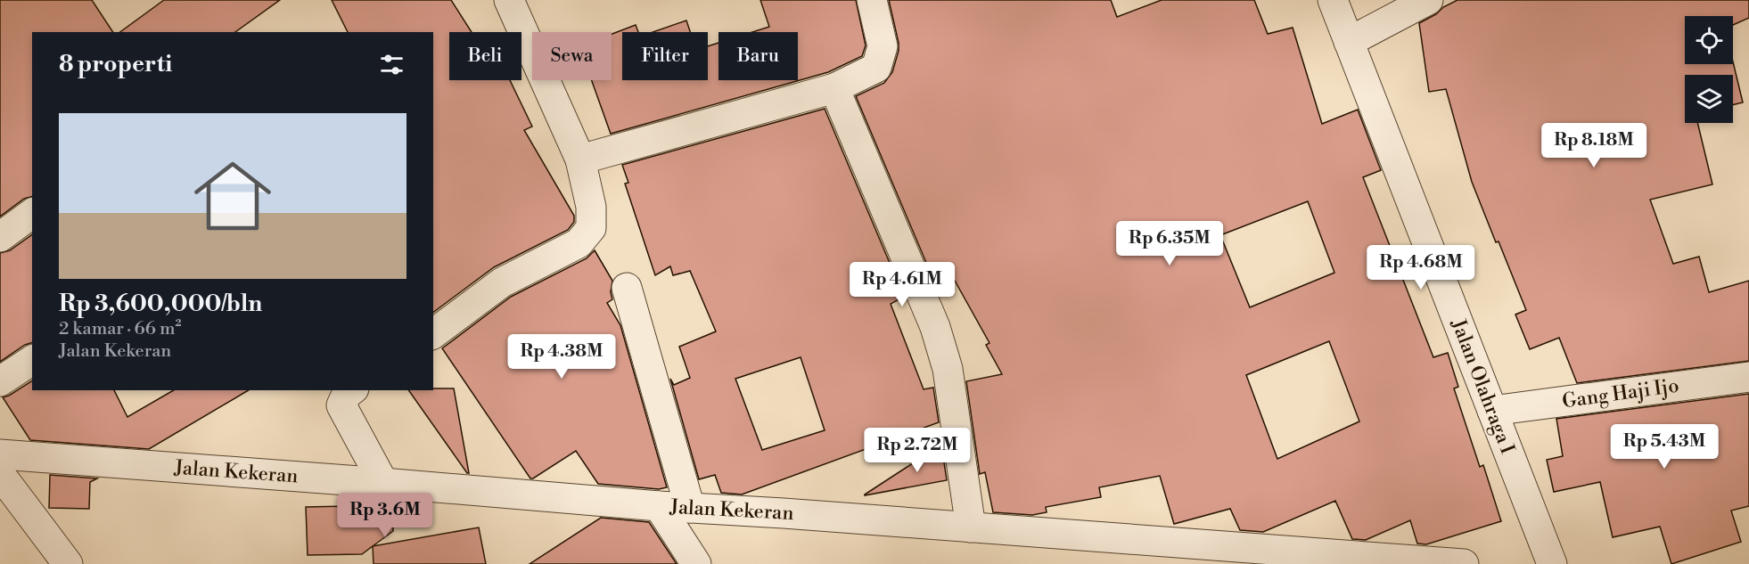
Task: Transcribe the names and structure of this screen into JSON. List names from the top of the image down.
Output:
{
  "streets": {
    "street": ["Jalan Olahraga I", "Gang Haji Ijo", "Jalan Kekeran"]
  },
  "crossings": [
    ["Jalan Olahraga I", "Gang Haji Ijo"]
  ],
  "page": {
    "chip": [
      "Beli",
      "Sewa",
      "Filter",
      "Baru"
    ],
    "heading": "8 properti",
    "list": [
      {
        "name": "Rp 3,600,000/bln",
        "note": "2 kamar · 66 m² · Jalan Kekeran"
      }
    ],
    "price": [
      "Rp 8.18M",
      "Rp 6.35M",
      "Rp 4.68M",
      "Rp 4.61M",
      "Rp 4.38M",
      "Rp 5.43M",
      "Rp 2.72M",
      "Rp 3.6M"
    ]
  }
}
